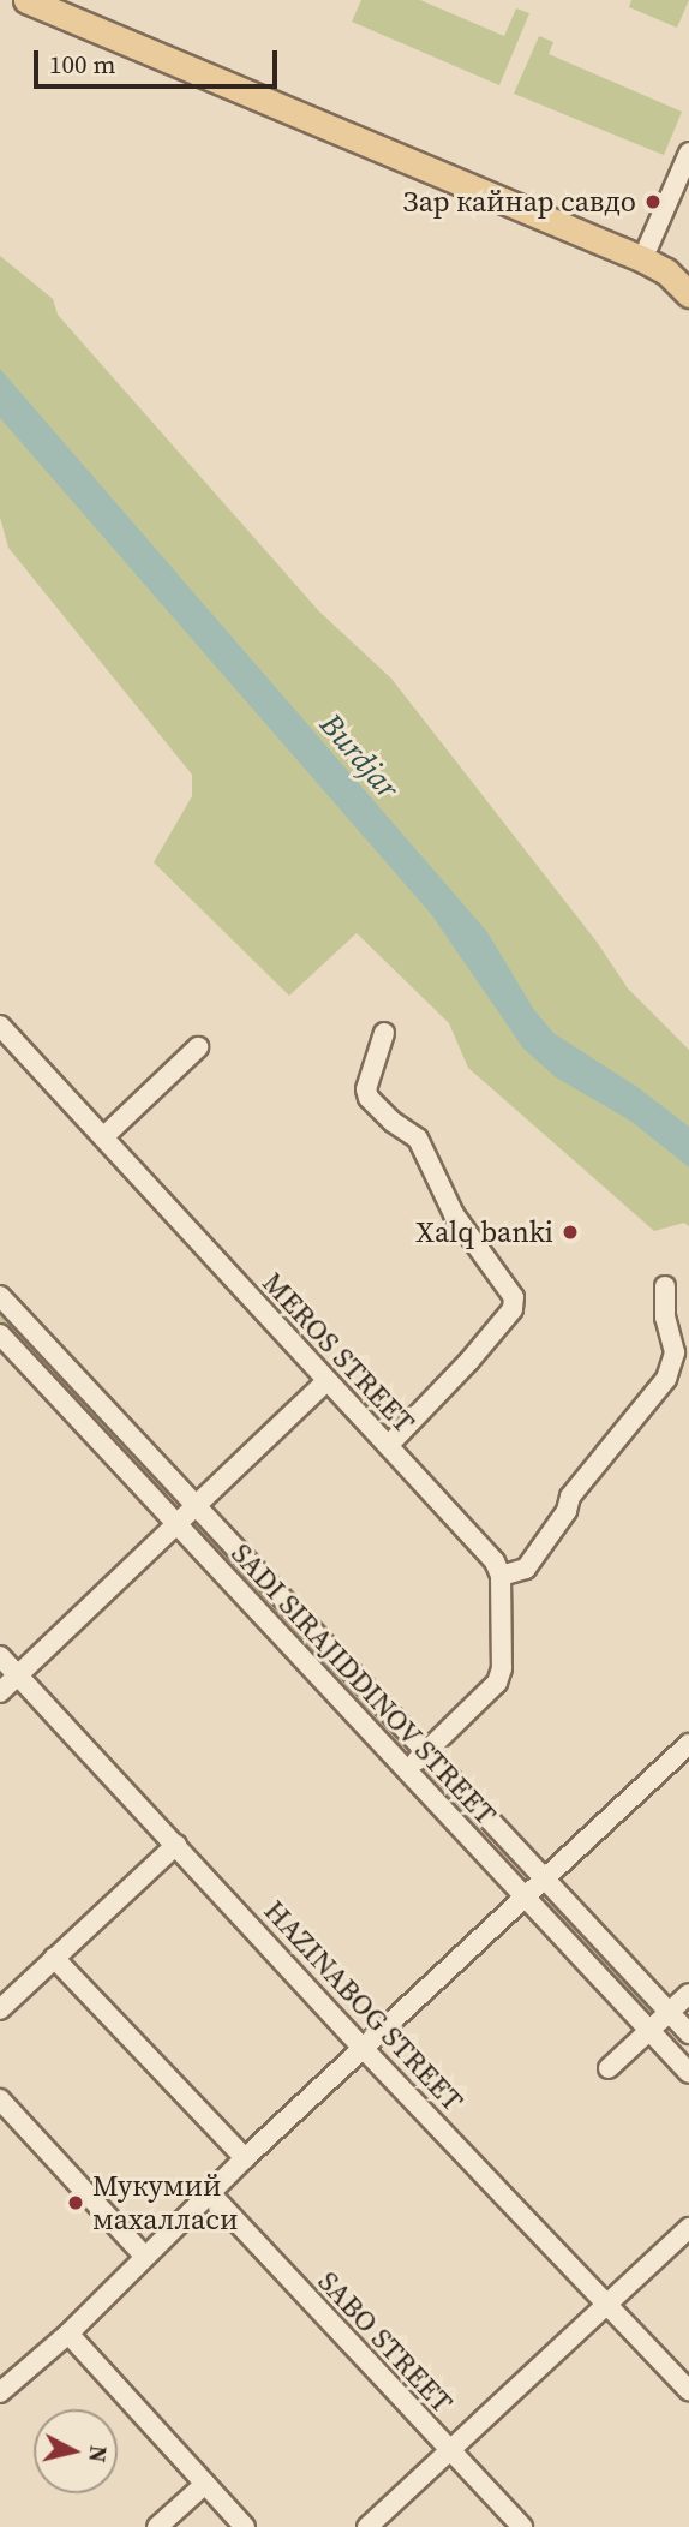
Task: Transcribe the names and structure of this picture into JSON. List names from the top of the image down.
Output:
{
  "streets": {
    "street": [
      "MEROS STREET",
      "SADI SIRAJIDDINOV STREET",
      "HAZINABOG STREET",
      "SABO STREET"
    ]
  },
  "water": ["Burdjar"],
  "places": ["Зар кайнар савдо", "Xalq banki", "Мукумий махалласи"],
  "scale_bar": "100 m",
  "north": "right"
}
